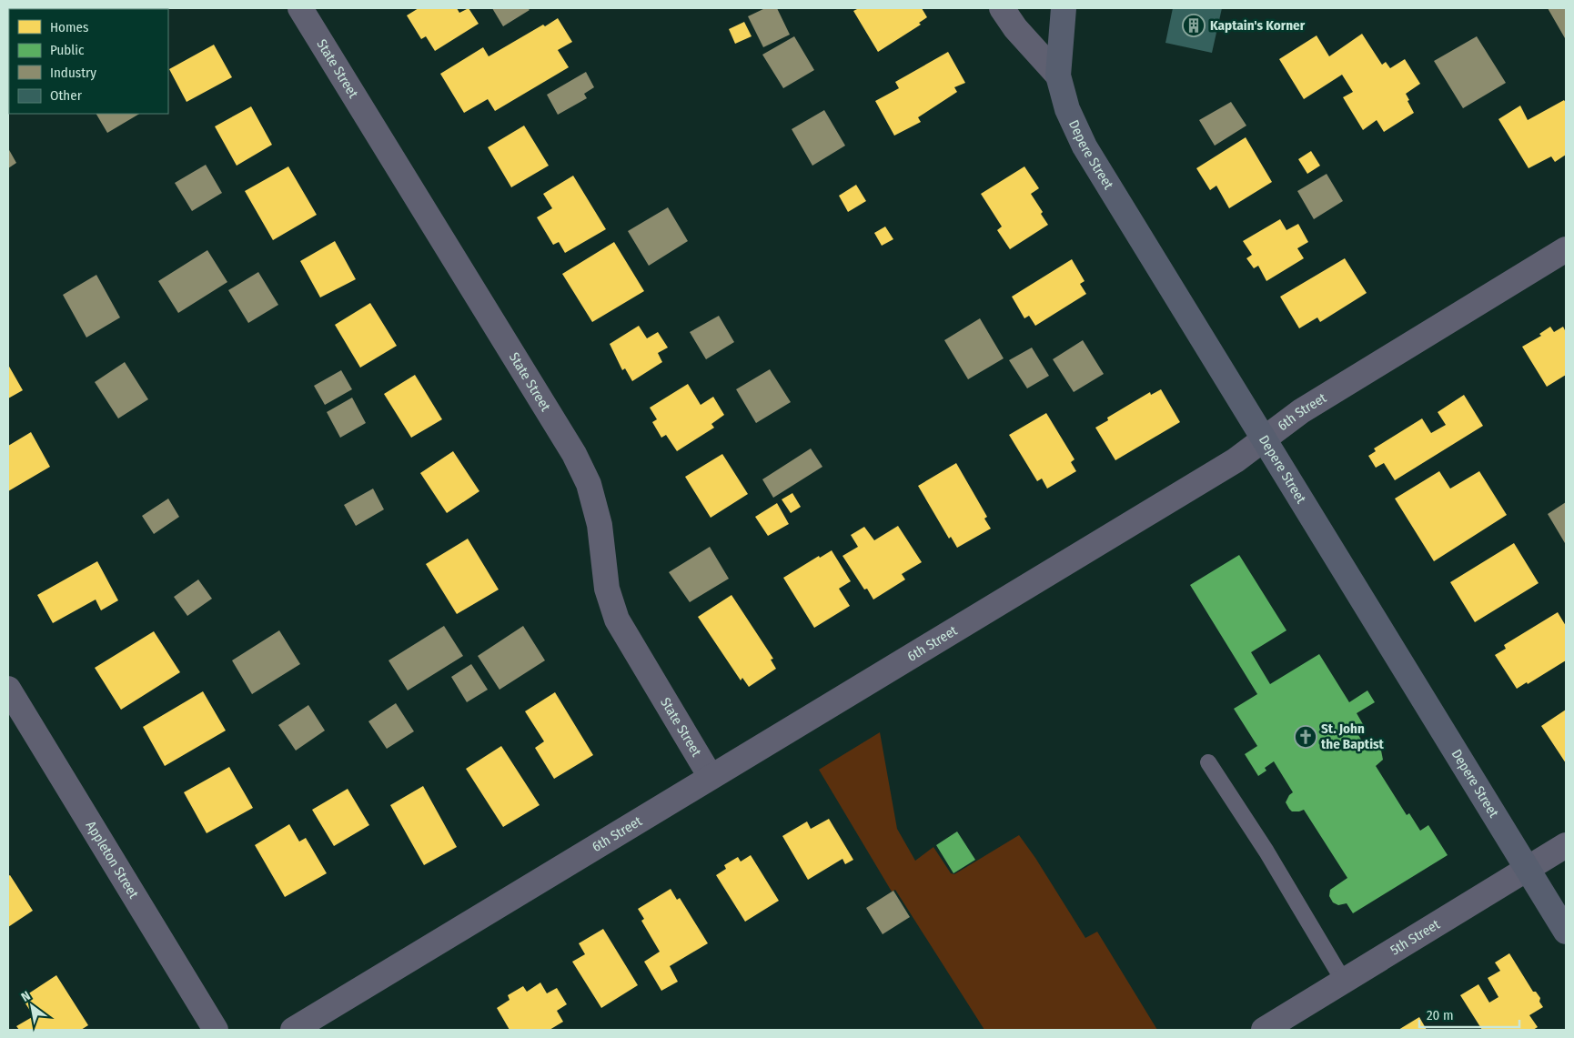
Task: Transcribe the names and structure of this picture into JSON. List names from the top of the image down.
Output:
{
  "streets": {
    "main road": ["Depere Street"],
    "street": [
      "State Street",
      "6th Street",
      "Appleton Street",
      "5th Street"
    ]
  },
  "crossings": [
    ["State Street", "6th Street"],
    ["Depere Street", "6th Street"],
    ["Depere Street", "5th Street"]
  ],
  "places": {
    "building": ["Kaptain's Korner"],
    "church": ["St. John the Baptist"]
  },
  "legend": [
    "Homes",
    "Public",
    "Industry",
    "Other"
  ],
  "scale_bar": "20 m",
  "north": "top left"
}
